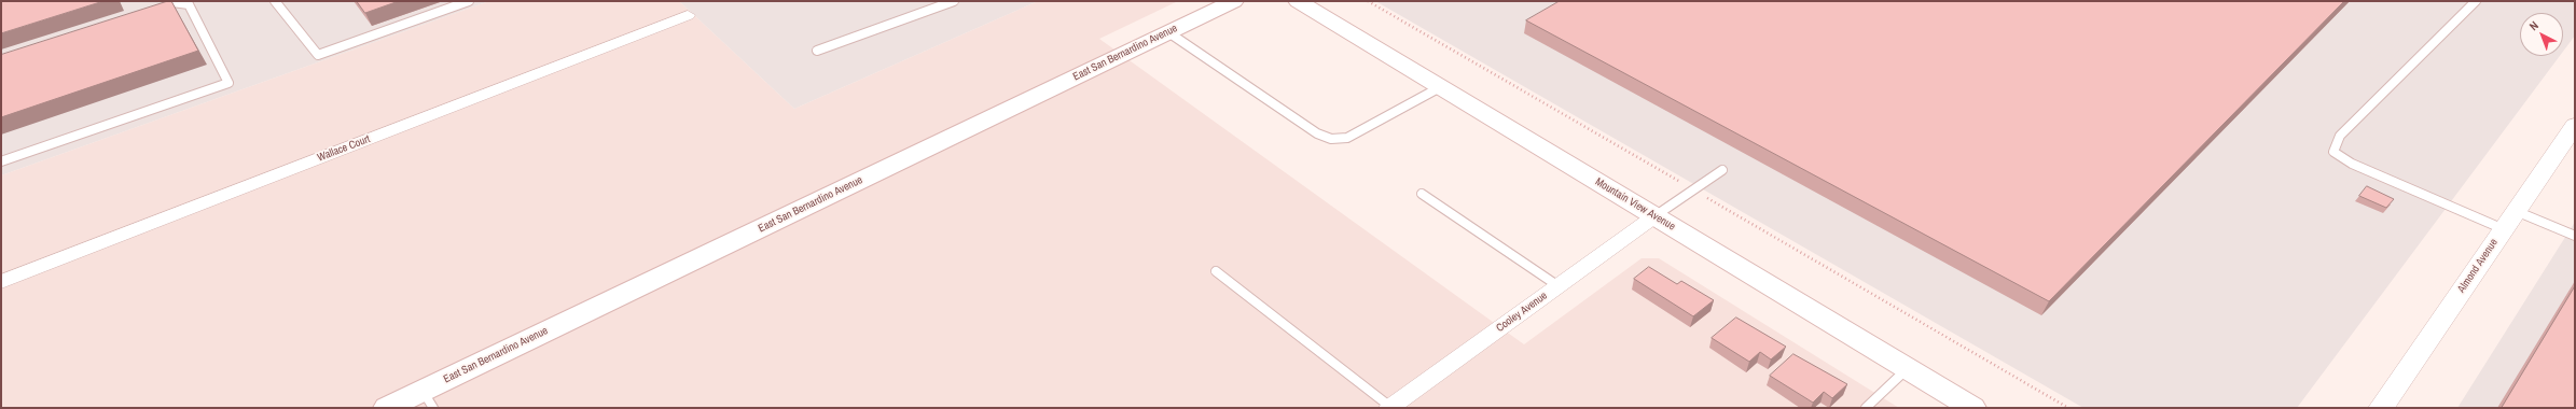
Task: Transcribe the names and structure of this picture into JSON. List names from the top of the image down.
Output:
{
  "streets": {
    "main road": ["East San Bernardino Avenue", "Mountain View Avenue"],
    "street": ["Wallace Court", "Almond Avenue", "Cooley Avenue"]
  },
  "crossings": [
    ["Mountain View Avenue", "Cooley Avenue"]
  ],
  "north": "top left"
}
